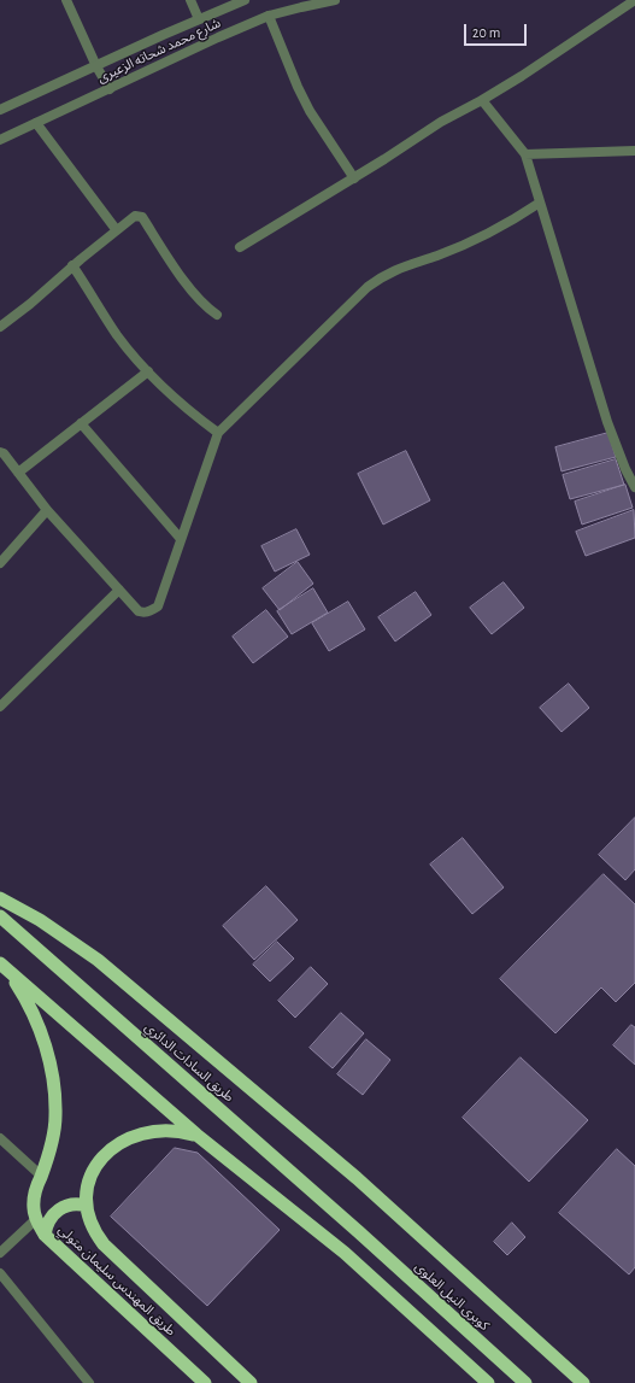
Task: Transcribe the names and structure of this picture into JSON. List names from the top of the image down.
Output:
{
  "streets": {
    "highway": ["طريق السادات الدائري", "طريق المهندس سليمان متولي", "كوبرى النيل العلوى"],
    "street": ["شارع محمد شحاته الزعيرى"]
  },
  "crossings": [
    ["طريق السادات الدائري", "كوبرى النيل العلوى"]
  ],
  "scale_bar": "20 m"
}
